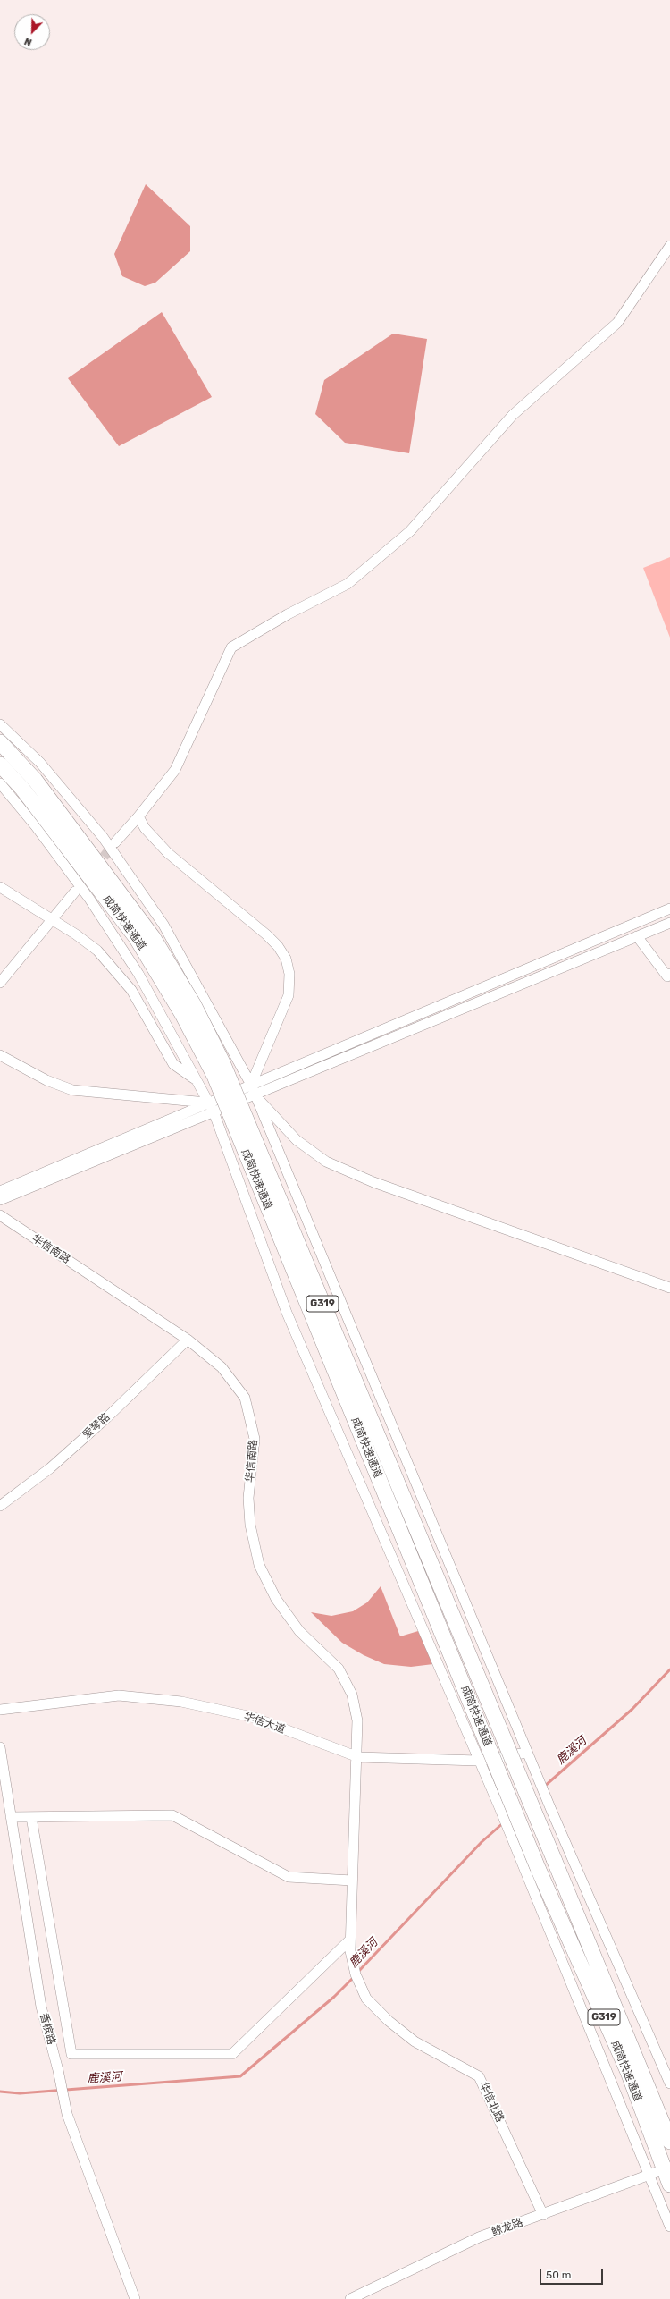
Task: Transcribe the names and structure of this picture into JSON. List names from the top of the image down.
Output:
{
  "streets": {
    "highway": ["成简快速通道", "G319"],
    "street": [
      "华信南路",
      "爱琴路",
      "华信大道",
      "香槟路",
      "华信北路",
      "鲸龙路"
    ]
  },
  "crossings": [
    ["成简快速通道", "G319"],
    ["成简快速通道", "鲸龙路"],
    ["华信南路", "爱琴路"],
    ["华信南路", "华信大道"],
    ["华信南路", "华信北路"],
    ["G319", "鲸龙路"],
    ["华信北路", "鲸龙路"]
  ],
  "water": ["鹿溪河"],
  "scale_bar": "50 m",
  "north": "bottom left"
}
